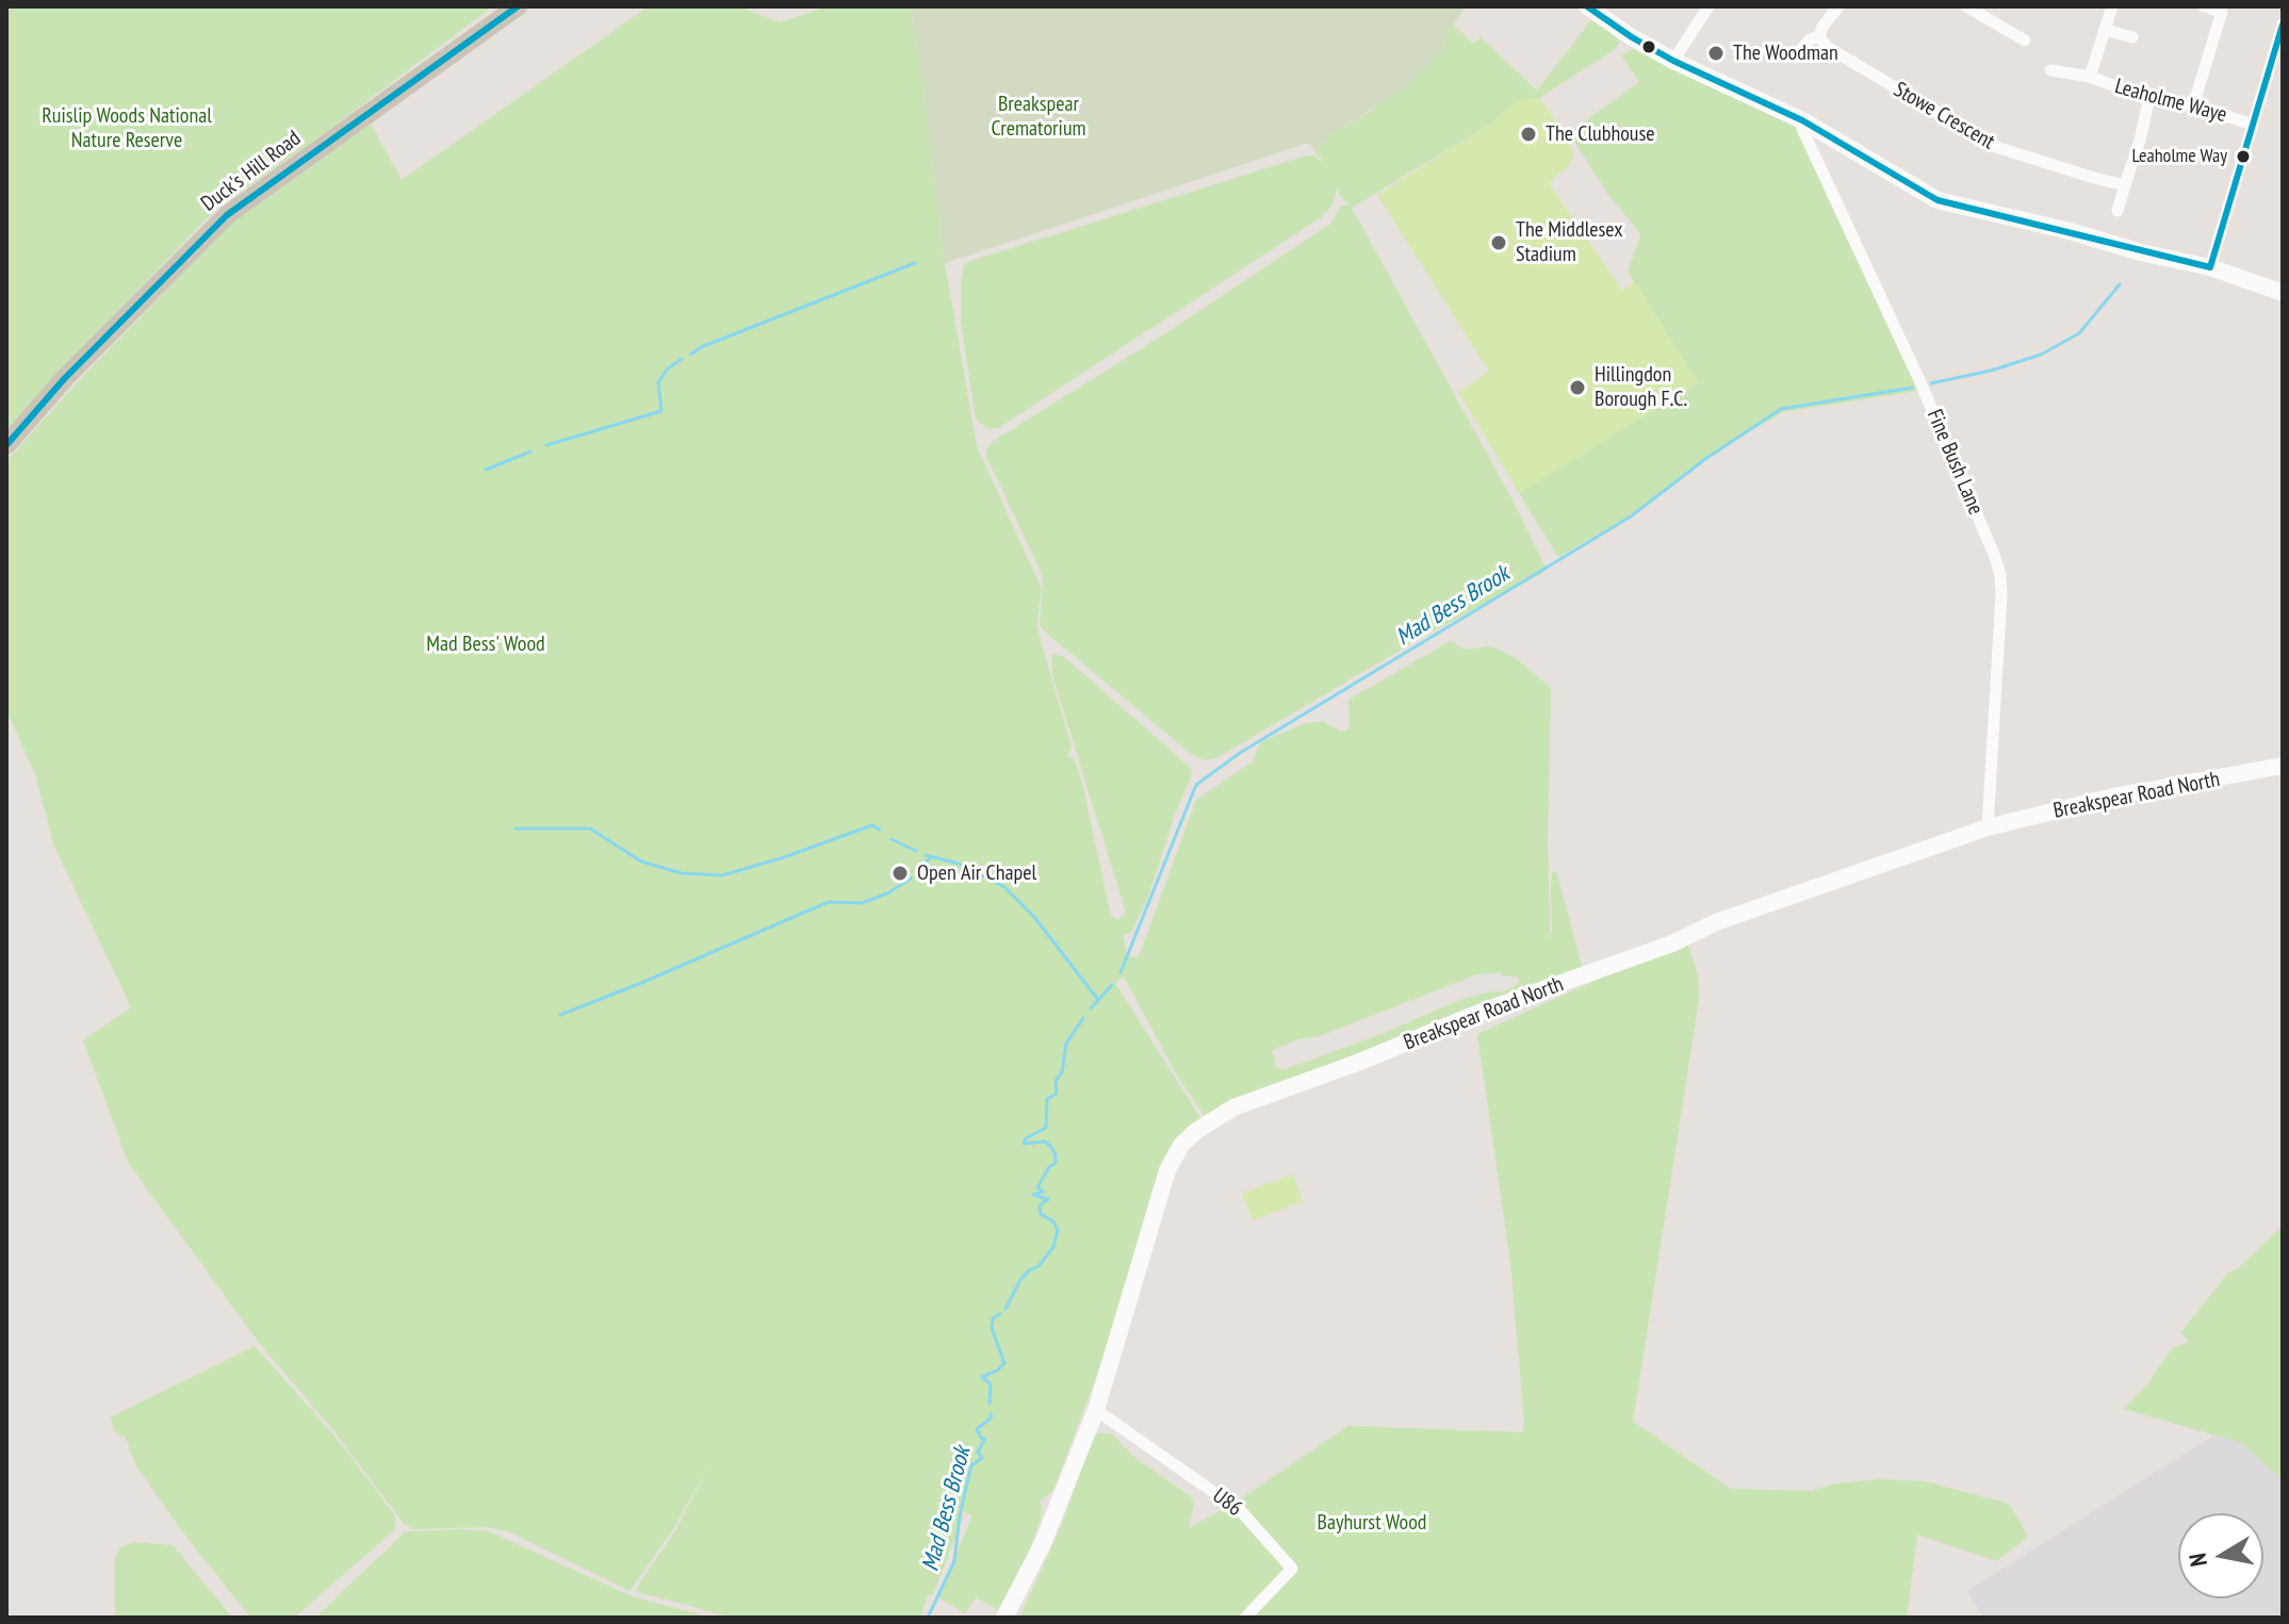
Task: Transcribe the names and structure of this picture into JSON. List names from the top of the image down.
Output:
{
  "streets": {
    "main road": ["Duck's Hill Road"],
    "street": [
      "Leaholme Waye",
      "Stowe Crescent",
      "Fine Bush Lane",
      "Breakspear Road North",
      "U86"
    ]
  },
  "crossings": [
    ["Fine Bush Lane", "Breakspear Road North"],
    ["Breakspear Road North", "U86"]
  ],
  "water": ["Mad Bess Brook"],
  "parks": [
    "Breakspear Crematorium",
    "Ruislip Woods National Nature Reserve",
    "Mad Bess' Wood",
    "Bayhurst Wood"
  ],
  "places": [
    "The Woodman",
    "The Clubhouse",
    "Leaholme Way",
    "The Middlesex Stadium",
    "Hillingdon Borough F.C.",
    "Open Air Chapel"
  ],
  "north": "left"
}
